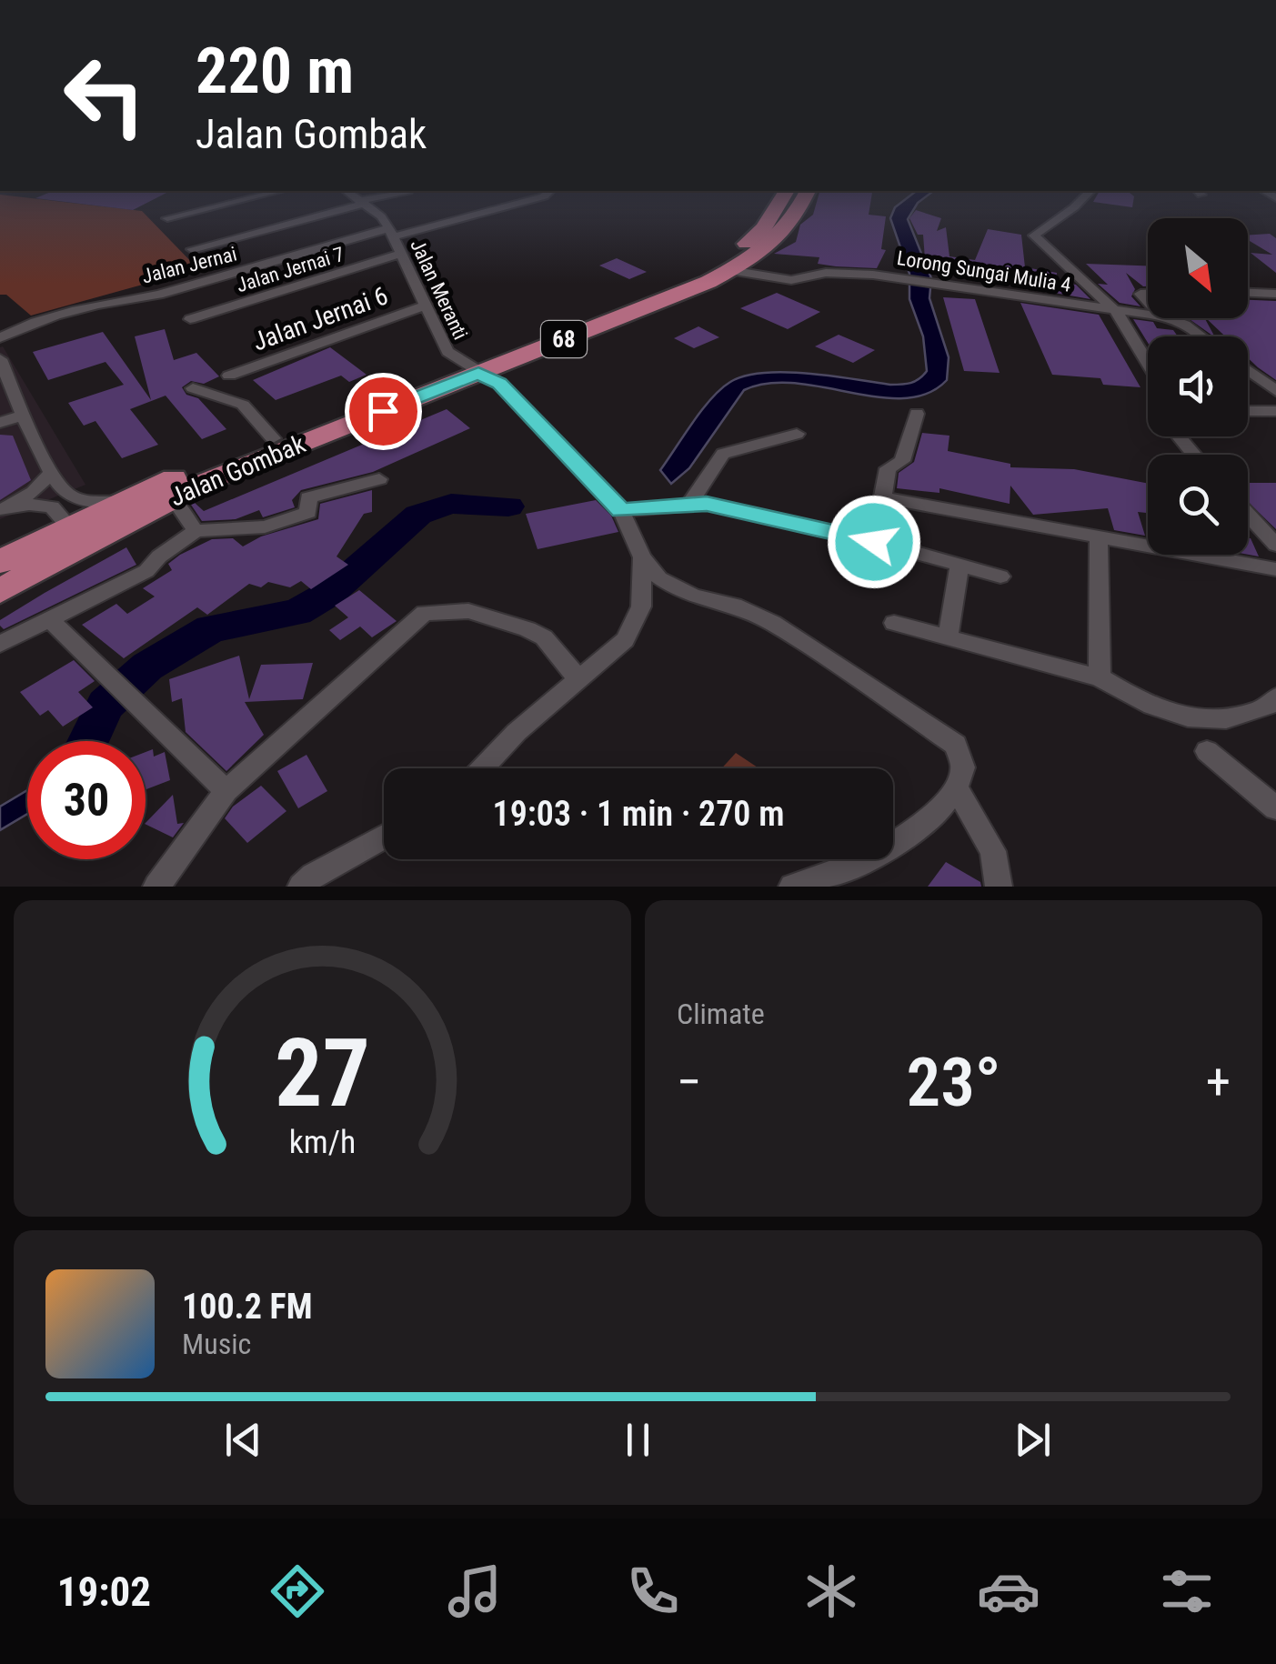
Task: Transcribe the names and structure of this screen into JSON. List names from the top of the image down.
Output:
{
  "streets": {
    "main road": ["68", "Jalan Gombak"],
    "street": [
      "Jalan Jernai",
      "Jalan Jernai 7",
      "Lorong Sungai Mulia 4",
      "Jalan Meranti",
      "Jalan Jernai 6"
    ]
  },
  "crossings": [
    ["Jalan Jernai", "Jalan Meranti"],
    ["Jalan Jernai 7", "Jalan Meranti"],
    ["Lorong Sungai Mulia 4", "Jalan Gombak"],
    ["Jalan Meranti", "Jalan Jernai 6"],
    ["Jalan Meranti", "Jalan Gombak"]
  ],
  "north": "bottom right",
  "page": {
    "turn": ["220 m", "Jalan Gombak"],
    "limit": "30",
    "trip": "19:03 · 1 min · 270 m",
    "tile": "Climate",
    "heat": ["−", "23°", "+"],
    "song": ["100.2 FM", "Music"],
    "tabs": "19:02",
    "gauge": ["27", "km/h"]
  }
}
